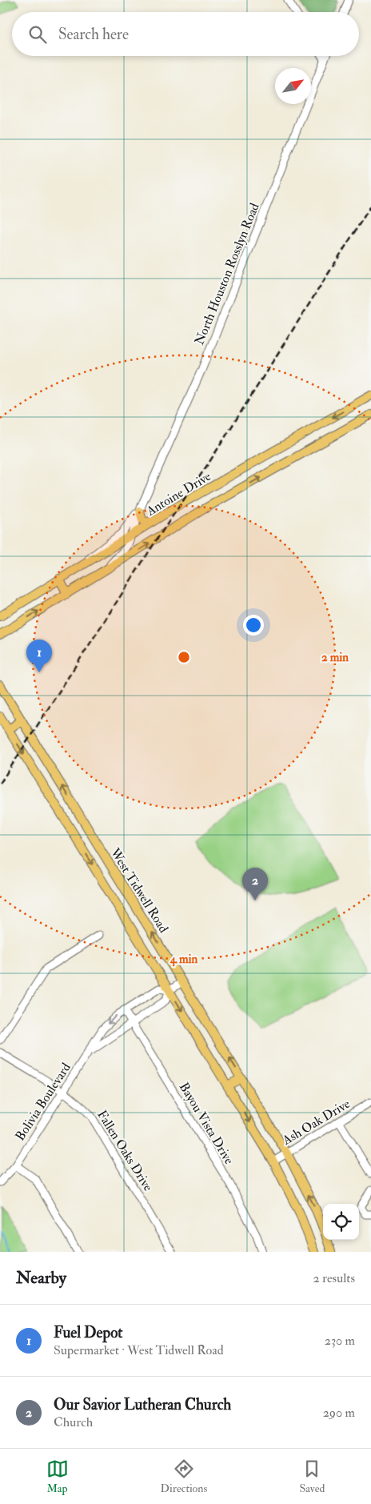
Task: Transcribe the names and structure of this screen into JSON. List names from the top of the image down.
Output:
{
  "streets": {
    "main road": ["Antoine Drive", "West Tidwell Road"],
    "street": [
      "North Houston Rosslyn Road",
      "Bolivia Boulevard",
      "Ash Oak Drive",
      "Bayou Vista Drive",
      "Fallen Oaks Drive"
    ]
  },
  "crossings": [
    ["North Houston Rosslyn Road", "Antoine Drive"],
    ["West Tidwell Road", "Bolivia Boulevard"],
    ["West Tidwell Road", "Ash Oak Drive"],
    ["Bolivia Boulevard", "Bayou Vista Drive"],
    ["Bolivia Boulevard", "Fallen Oaks Drive"]
  ],
  "north": "top right",
  "page": {
    "search": "Search here",
    "pins": ["1", "2"],
    "heading": ["Nearby", "2 results"],
    "list": [
      {
        "mark": "1",
        "name": "Fuel Depot",
        "note": "Supermarket · West Tidwell Road",
        "value": "230 m"
      },
      {
        "mark": "2",
        "name": "Our Savior Lutheran Church",
        "note": "Church",
        "value": "290 m"
      }
    ],
    "nav": ["Map", "Directions", "Saved"]
  },
  "rings": ["2 min", "4 min"]
}
